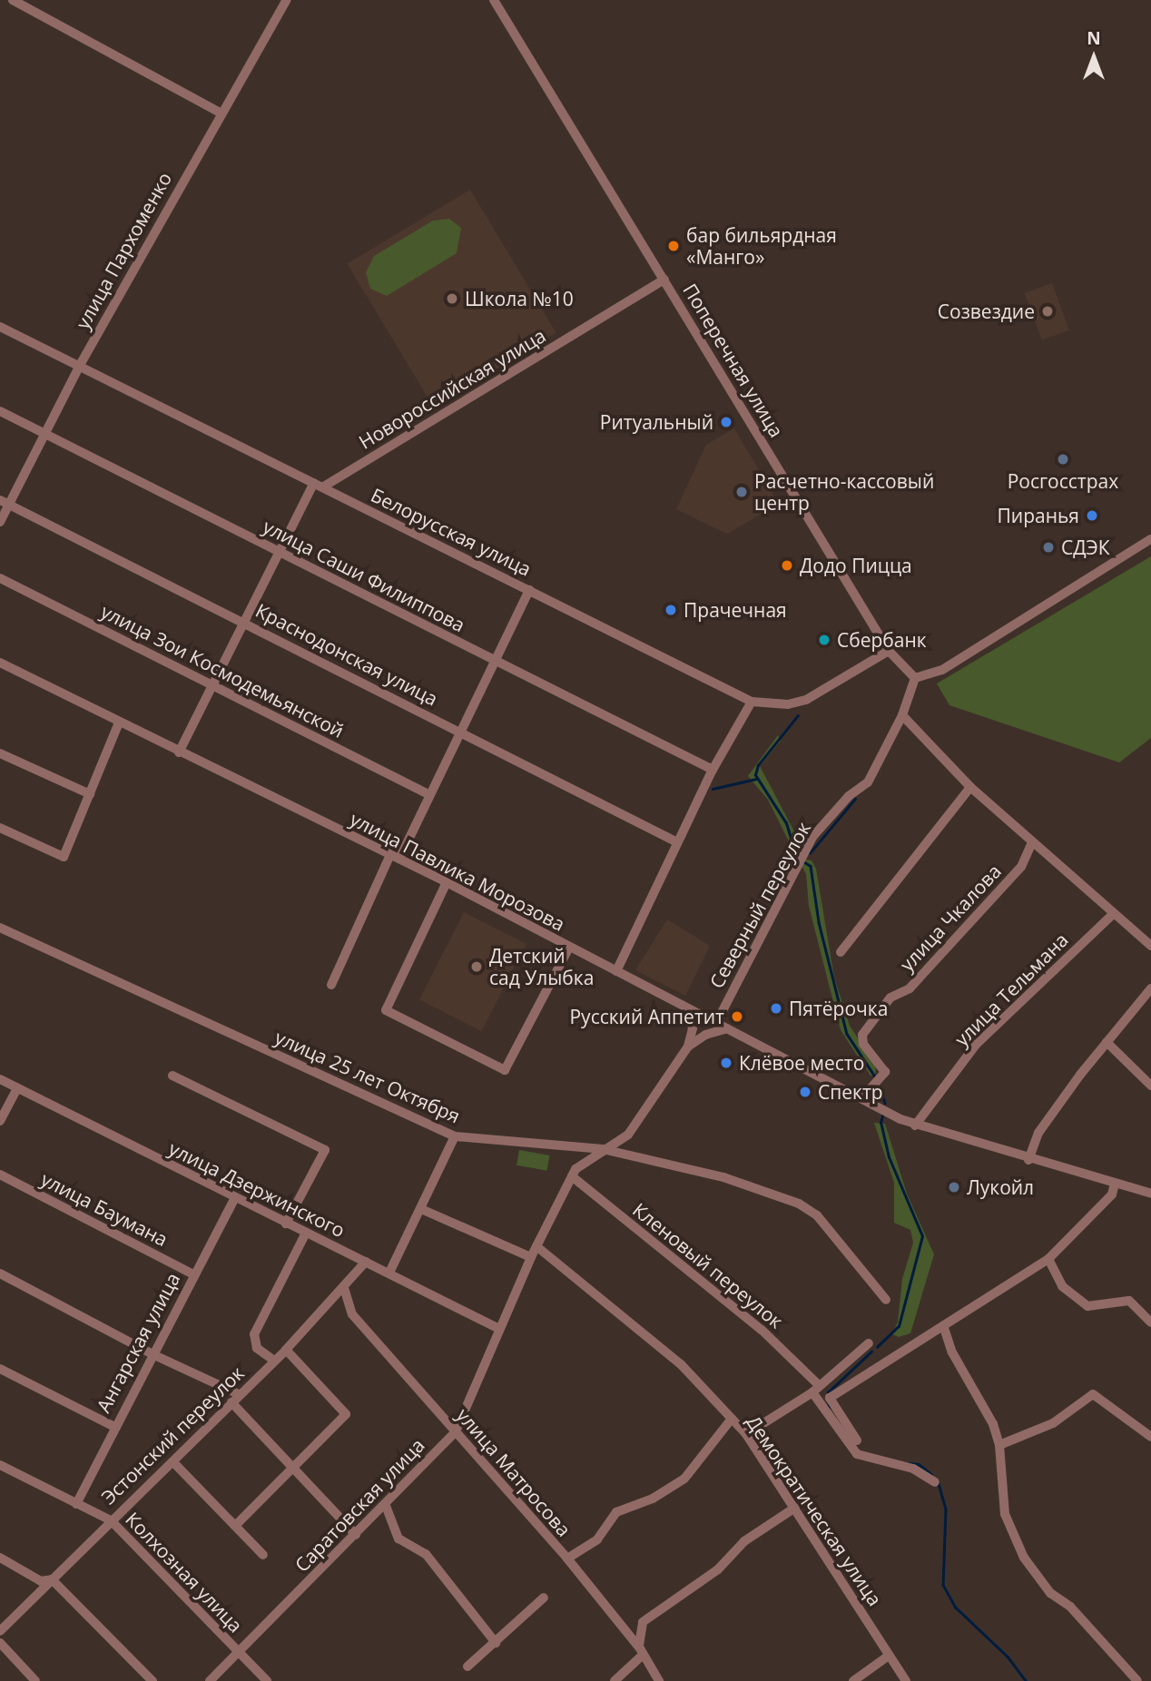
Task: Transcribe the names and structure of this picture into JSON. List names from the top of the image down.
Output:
{
  "streets": {
    "street": [
      "улица Пархоменко",
      "Поперечная улица",
      "Новороссийская улица",
      "Белорусская улица",
      "улица Саши Филиппова",
      "Краснодонская улица",
      "улица Зои Космодемьянской",
      "улица Павлика Морозова",
      "Северный переулок",
      "улица Чкалова",
      "улица Тельмана",
      "улица 25 лет Октября",
      "улица Дзержинского",
      "улица Баумана",
      "Кленовый переулок",
      "Ангарская улица",
      "Эстонский переулок",
      "улица Матросова",
      "Саратовская улица",
      "Демократическая улица",
      "Колхозная улица"
    ]
  },
  "crossings": [
    ["улица Пархоменко", "Белорусская улица"],
    ["улица Пархоменко", "улица Саши Филиппова"],
    ["улица Пархоменко", "Краснодонская улица"],
    ["Поперечная улица", "Новороссийская улица"],
    ["Поперечная улица", "Белорусская улица"],
    ["Поперечная улица", "Северный переулок"],
    ["Новороссийская улица", "Белорусская улица"],
    ["улица Павлика Морозова", "Северный переулок"],
    ["улица Павлика Морозова", "улица Чкалова"],
    ["улица Павлика Морозова", "улица Тельмана"],
    ["улица 25 лет Октября", "Саратовская улица"],
    ["улица Дзержинского", "Ангарская улица"],
    ["улица Дзержинского", "Эстонский переулок"],
    ["улица Дзержинского", "Саратовская улица"],
    ["улица Баумана", "Ангарская улица"],
    ["Кленовый переулок", "Саратовская улица"],
    ["Ангарская улица", "Колхозная улица"],
    ["Эстонский переулок", "улица Матросова"],
    ["Эстонский переулок", "Колхозная улица"],
    ["улица Матросова", "Саратовская улица"],
    ["Саратовская улица", "Демократическая улица"],
    ["Саратовская улица", "Колхозная улица"]
  ],
  "places": [
    "бар бильярдная «Манго»",
    "Школа №10",
    "Созвездие",
    "Ритуальный",
    "Росгосстрах",
    "Расчетно-кассовый центр",
    "Пиранья",
    "СДЭК",
    "Додо Пицца",
    "Прачечная",
    "Сбербанк",
    "Детский сад Улыбка",
    "Пятёрочка",
    "Русский Аппетит",
    "Клёвое место",
    "Спектр",
    "Лукойл"
  ],
  "north": "top"
}
